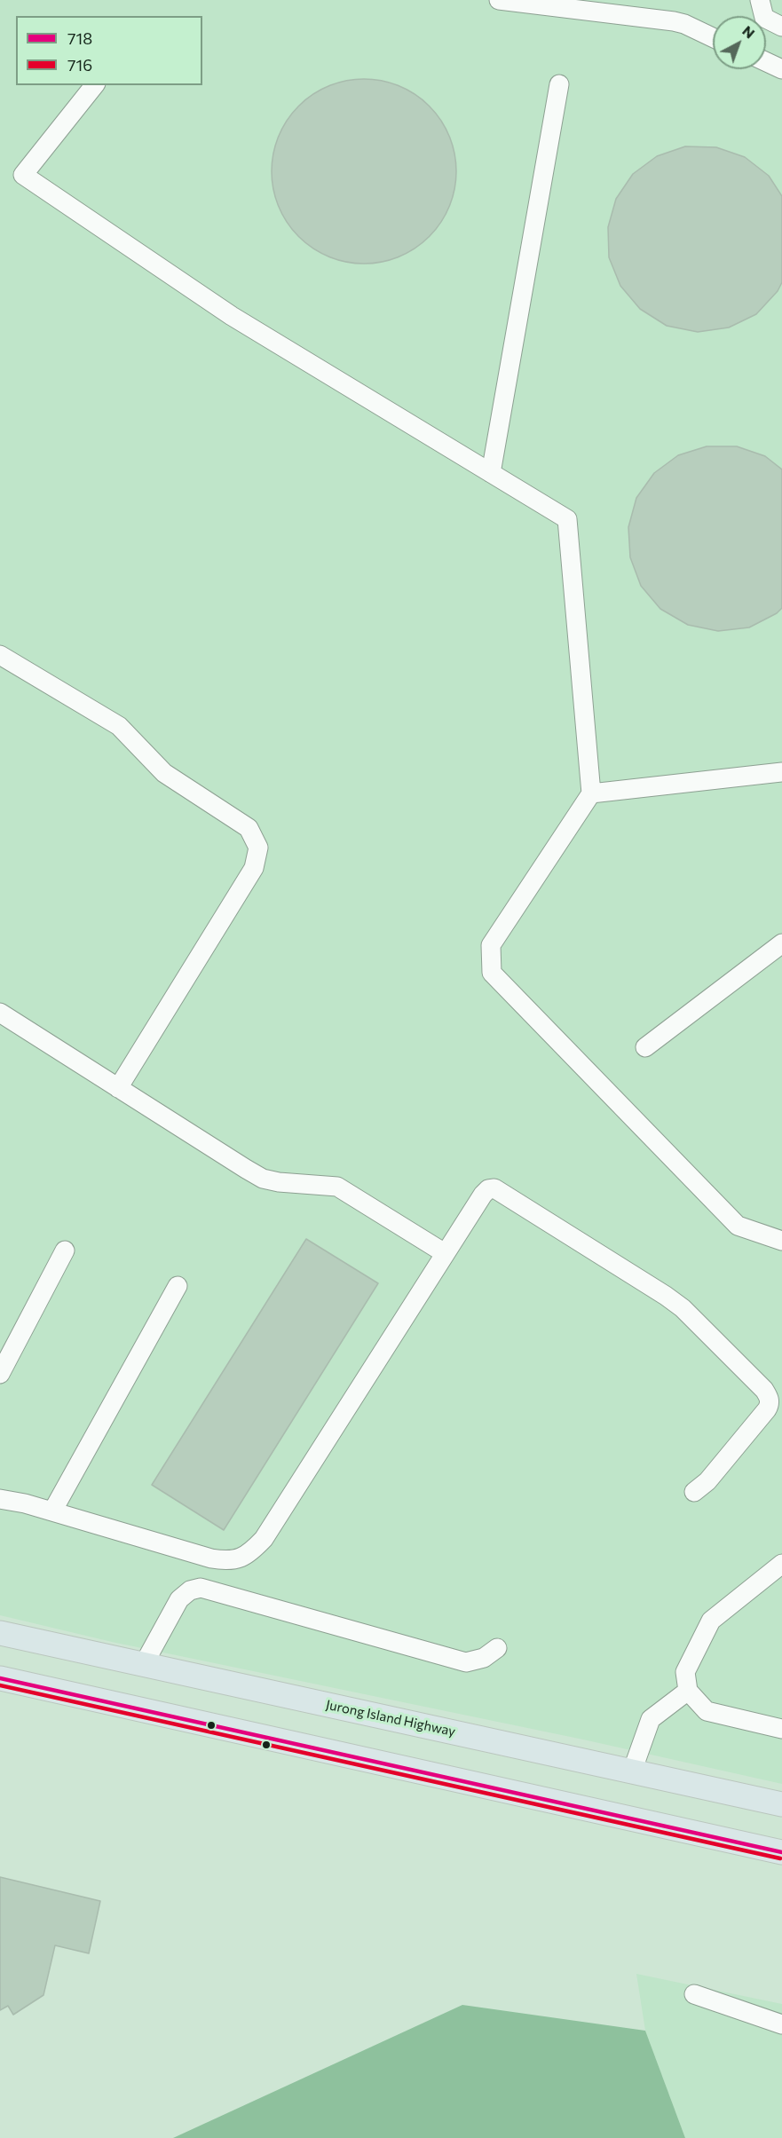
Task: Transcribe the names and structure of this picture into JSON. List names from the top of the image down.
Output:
{
  "streets": {
    "main road": ["Jurong Island Highway"]
  },
  "lines": ["transit line 718", "transit line 716"],
  "legend": ["718", "716"],
  "north": "top right"
}
